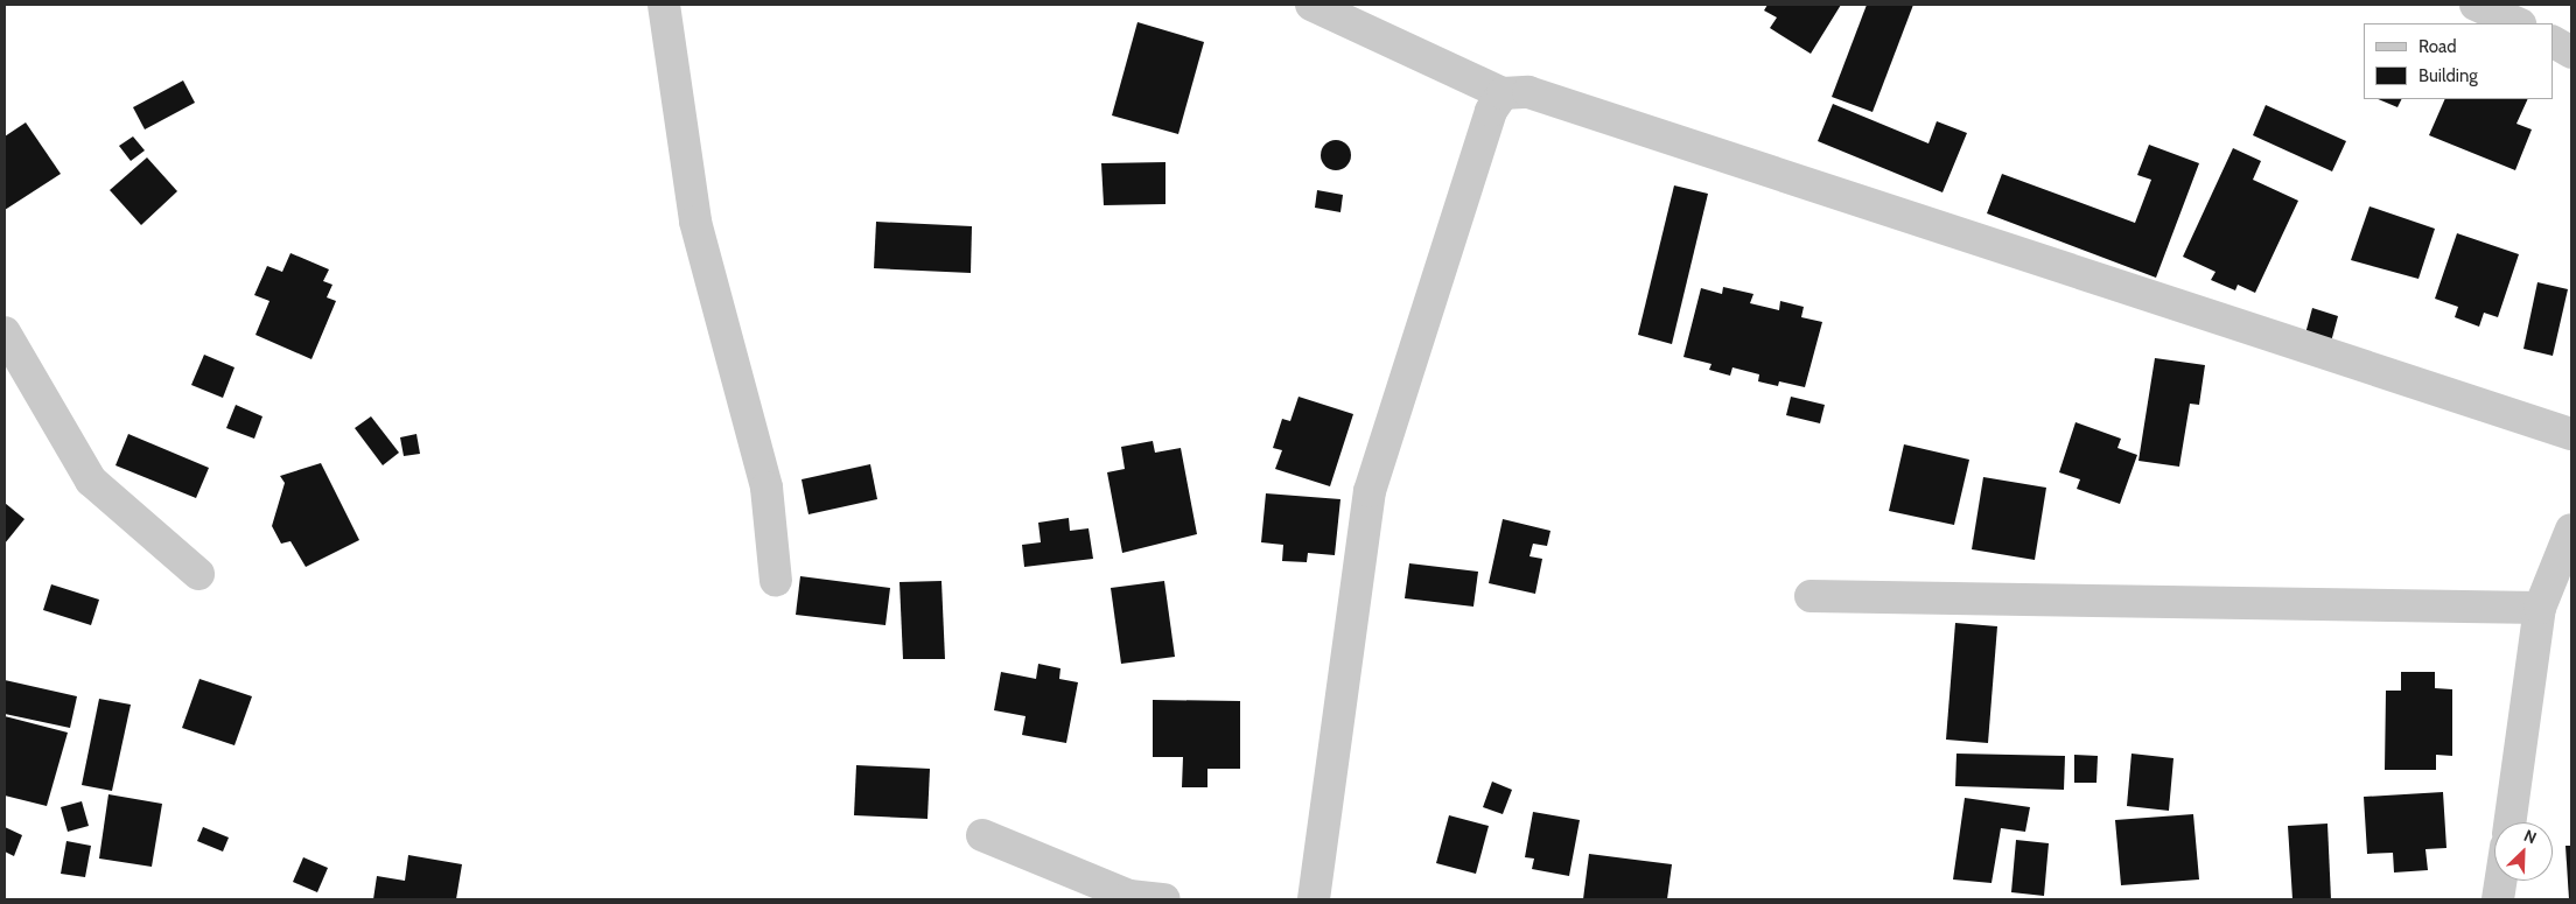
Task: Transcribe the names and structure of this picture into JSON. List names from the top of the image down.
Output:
{
  "legend": ["Road", "Building"],
  "north": "top right"
}
